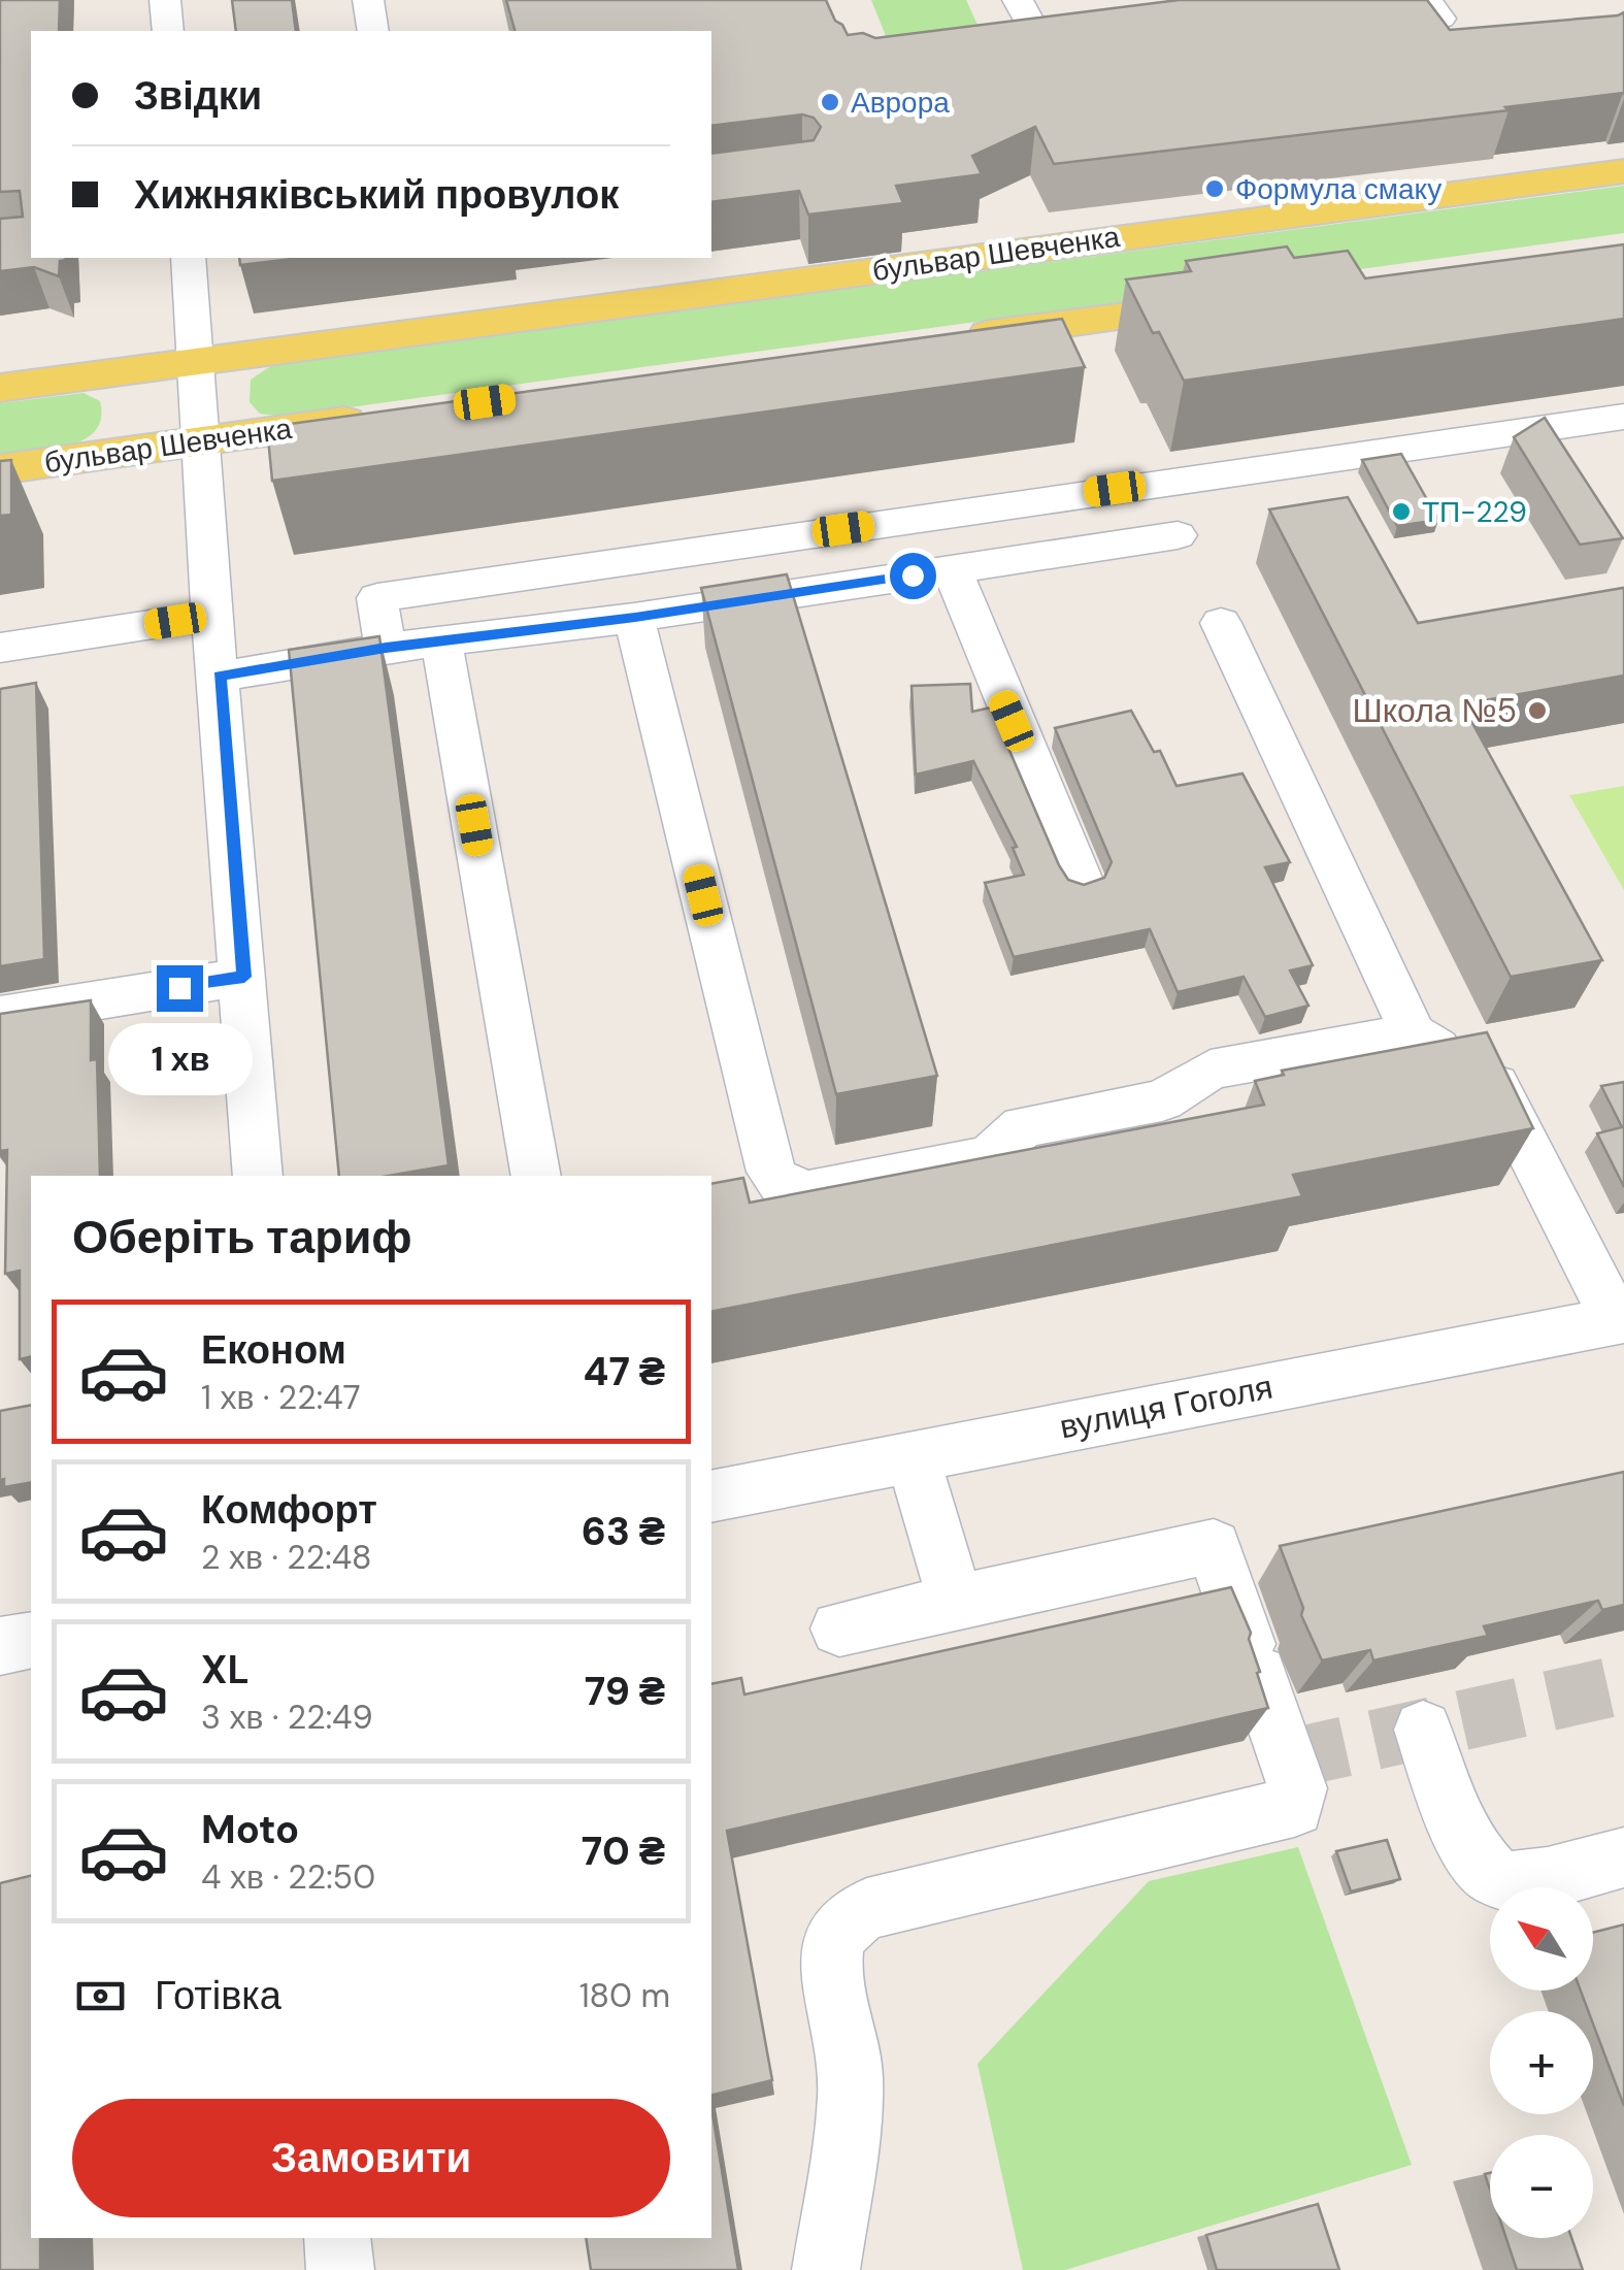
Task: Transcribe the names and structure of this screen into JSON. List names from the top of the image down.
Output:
{
  "streets": {
    "main road": ["бульвар Шевченка"],
    "street": ["вулиця Гоголя"]
  },
  "places": [
    "Аврора",
    "Формула смаку",
    "ТП-229",
    "Школа №5"
  ],
  "north": "top left",
  "page": {
    "banner": ["Звідки", "Хижняківський провулок"],
    "bubble": "1 хв",
    "heading": "Оберіть тариф",
    "list": [
      {
        "name": "Економ",
        "note": "1 хв · 22:47",
        "value": "47 ₴"
      },
      {
        "name": "Комфорт",
        "note": "2 хв · 22:48",
        "value": "63 ₴"
      },
      {
        "name": "XL",
        "note": "3 хв · 22:49",
        "value": "79 ₴"
      },
      {
        "name": "Moto",
        "note": "4 хв · 22:50",
        "value": "70 ₴"
      }
    ],
    "map_buttons": ["+", "−"],
    "pay": ["Готівка", "180 m"],
    "buttons": "Замовити"
  }
}
